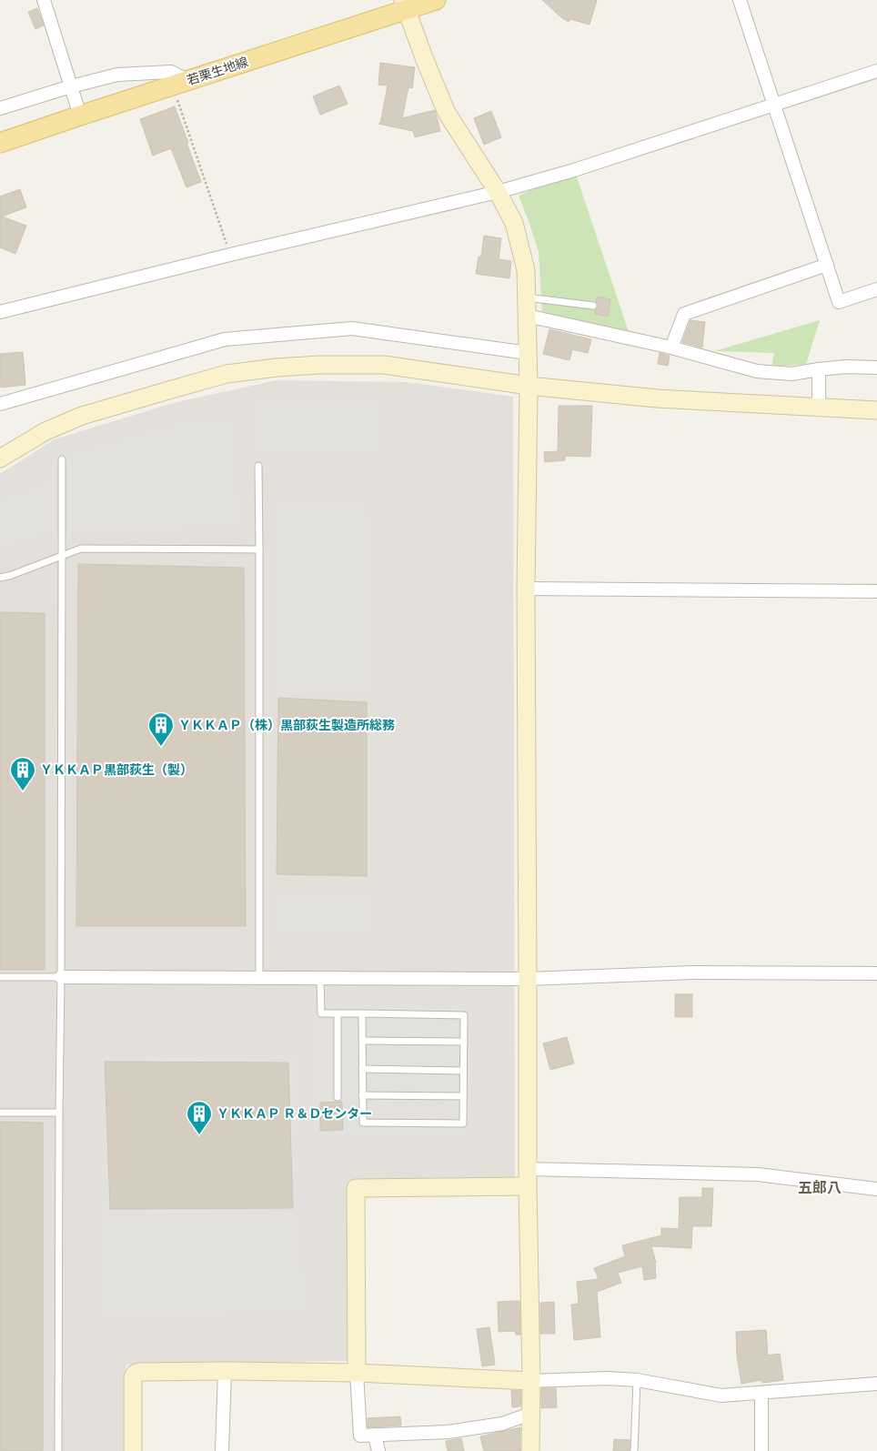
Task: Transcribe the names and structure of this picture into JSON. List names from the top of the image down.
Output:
{
  "streets": {
    "main road": ["若栗生地線"]
  },
  "districts": ["五郎八"],
  "places": {
    "building": ["ＹＫＫＡＰ（株）黒部荻生製造所総務", "ＹＫＫＡＰ黒部荻生（製）", "ＹＫＫＡＰ Ｒ＆Ｄセンター"]
  }
}
